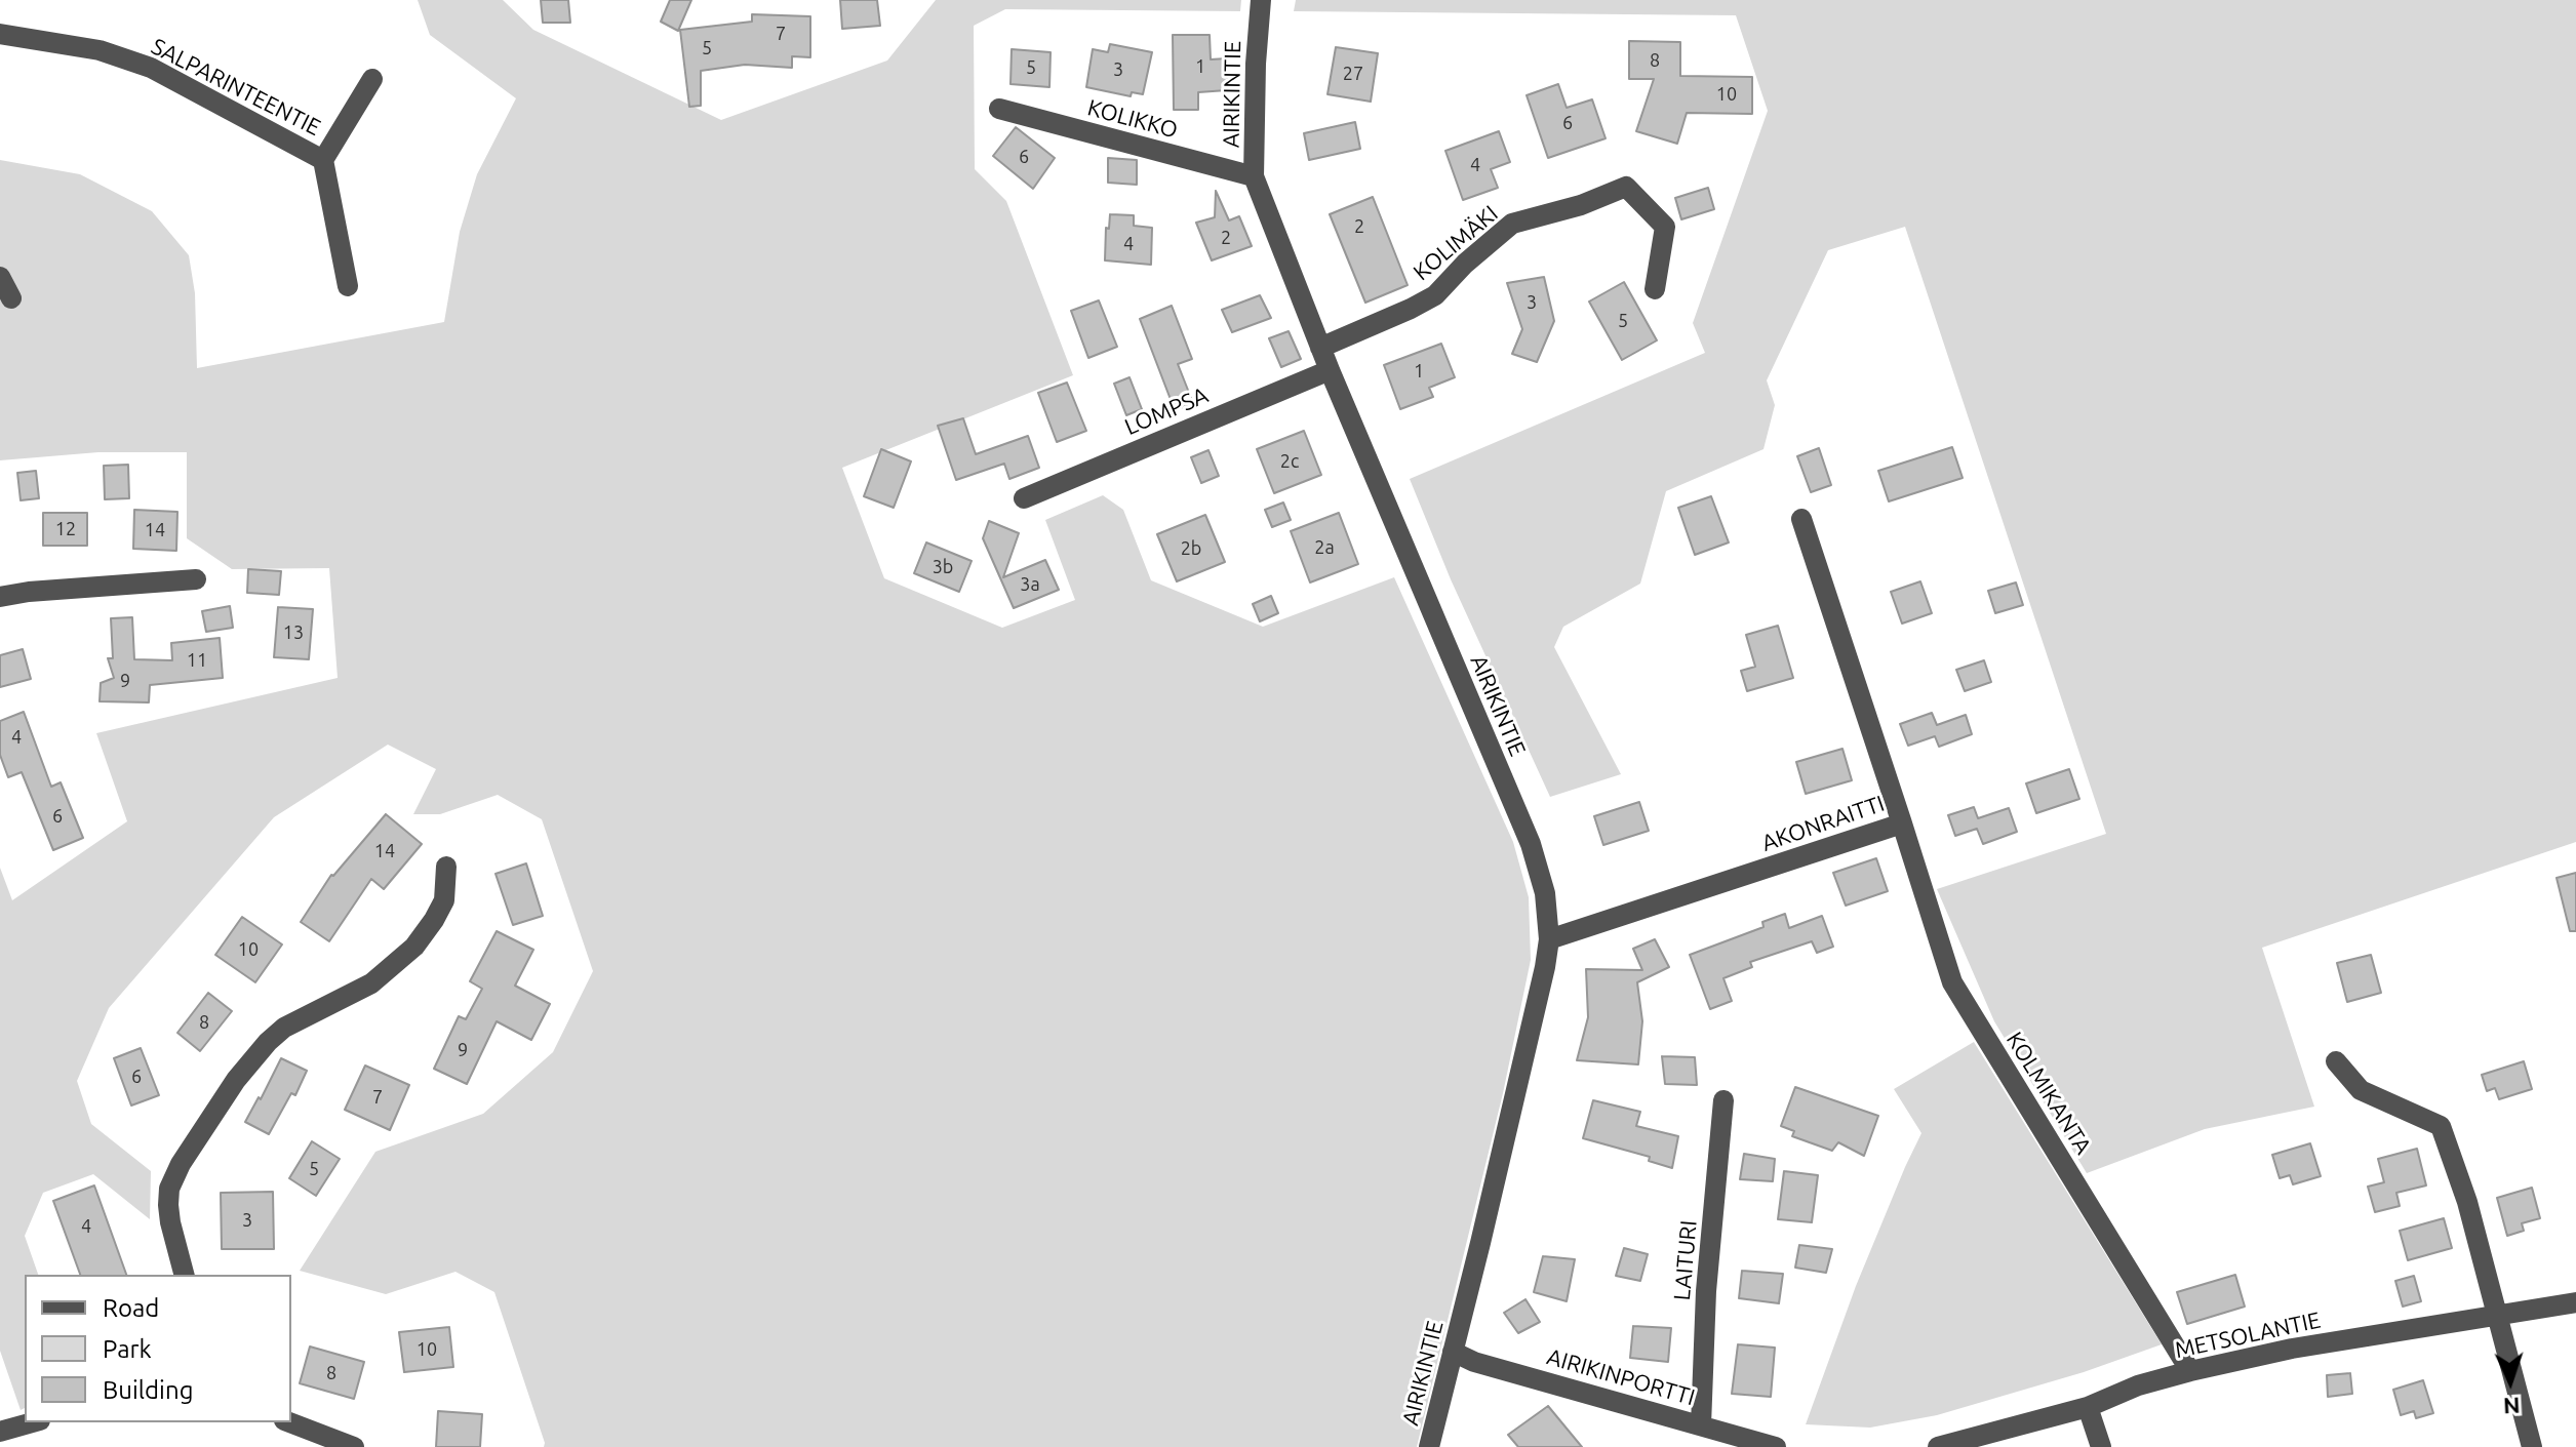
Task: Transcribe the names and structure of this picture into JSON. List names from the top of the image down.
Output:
{
  "streets": {
    "street": [
      "SALPARINTEENTIE",
      "AIRIKINTIE",
      "KOLIKKO",
      "KOLIMÄKI",
      "LOMPSA",
      "AKONRAITTI",
      "KOLMIKANTA",
      "LAITURI",
      "METSOLANTIE",
      "AIRIKINPORTTI"
    ]
  },
  "crossings": [
    ["AIRIKINTIE", "KOLIKKO"],
    ["AIRIKINTIE", "KOLIMÄKI"],
    ["AIRIKINTIE", "LOMPSA"],
    ["AIRIKINTIE", "AKONRAITTI"],
    ["AIRIKINTIE", "AIRIKINPORTTI"],
    ["AKONRAITTI", "KOLMIKANTA"],
    ["KOLMIKANTA", "METSOLANTIE"],
    ["LAITURI", "AIRIKINPORTTI"]
  ],
  "house_numbers": [
    "7",
    "5",
    "8",
    "1",
    "5",
    "3",
    "27",
    "10",
    "6",
    "6",
    "4",
    "2",
    "2",
    "4",
    "3",
    "5",
    "1",
    "2c",
    "12",
    "14",
    "2a",
    "2b",
    "3b",
    "3a",
    "13",
    "11",
    "9",
    "4",
    "6",
    "14",
    "10",
    "8",
    "9",
    "6",
    "7",
    "5",
    "3",
    "4",
    "10",
    "8"
  ],
  "legend": ["Road", "Park", "Building"],
  "north": "bottom"
}
